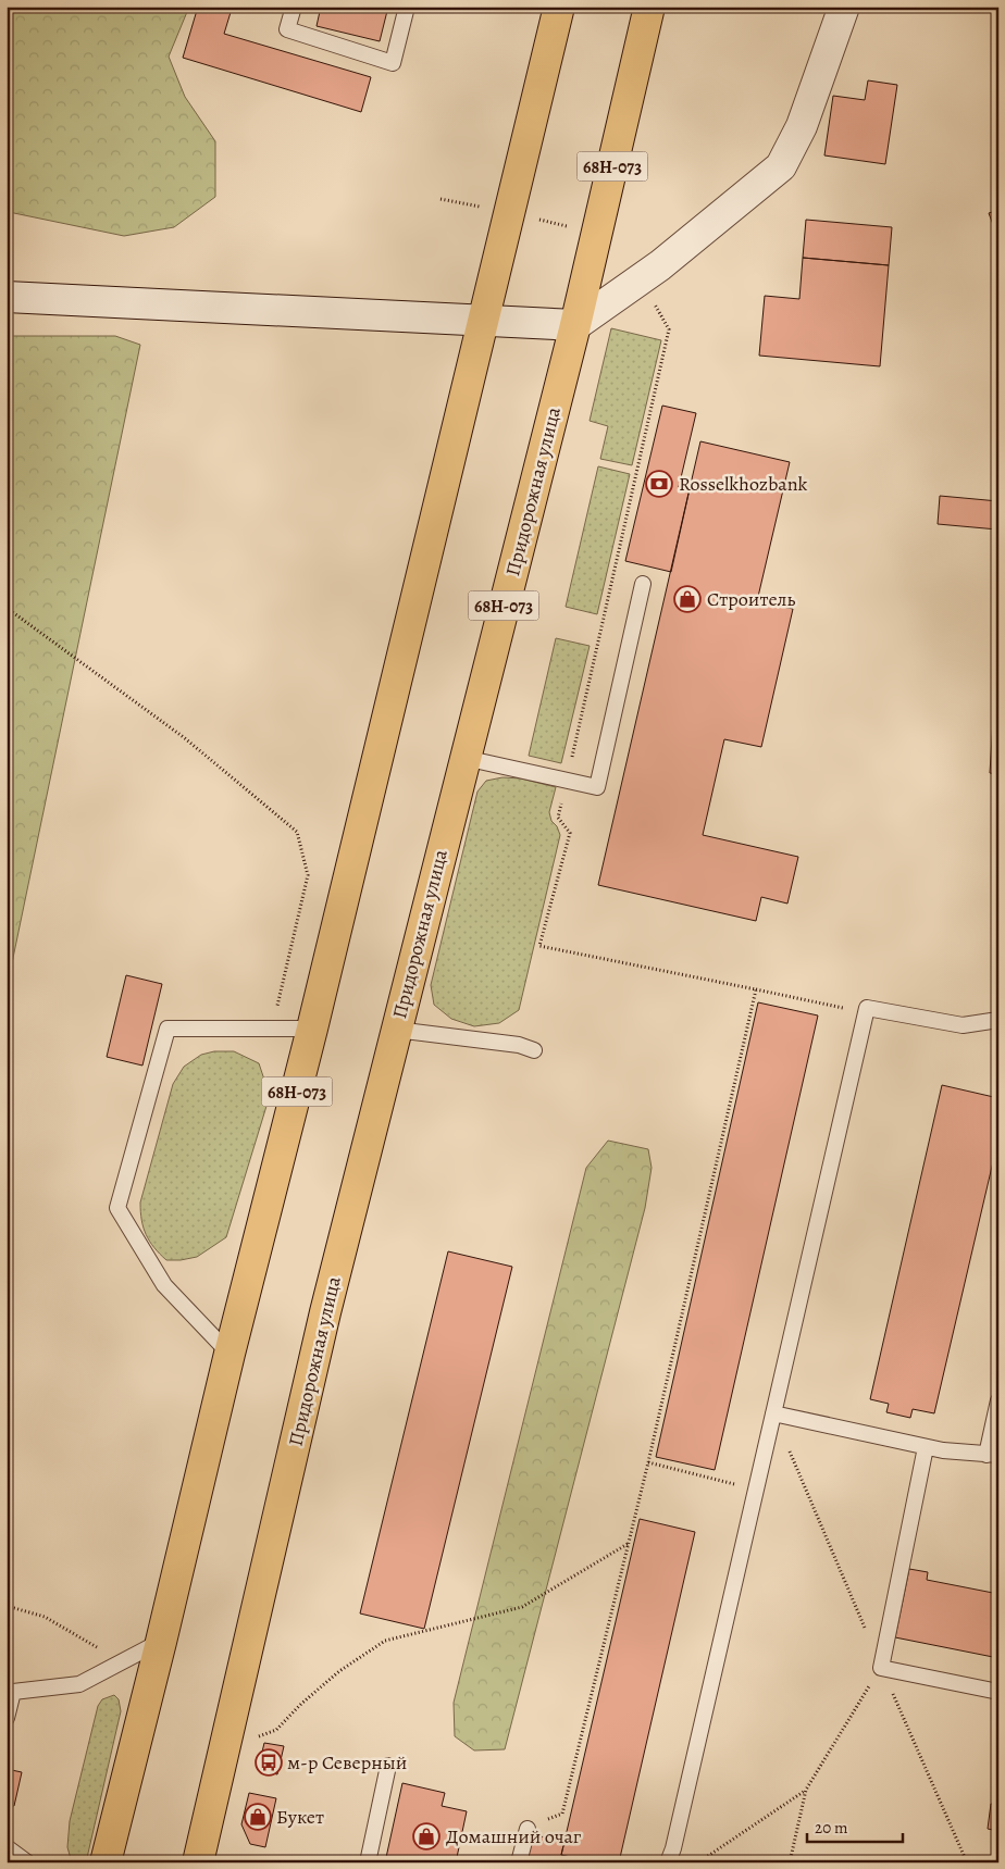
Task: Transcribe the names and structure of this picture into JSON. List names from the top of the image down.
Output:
{
  "streets": {
    "main road": ["68Н-073", "Придорожная улица"]
  },
  "places": {
    "bank": ["Rosselkhozbank"],
    "shop": ["Строитель", "Букет", "Домашний очаг"],
    "bus stop": ["м-р Северный"]
  },
  "scale_bar": "20 m"
}
